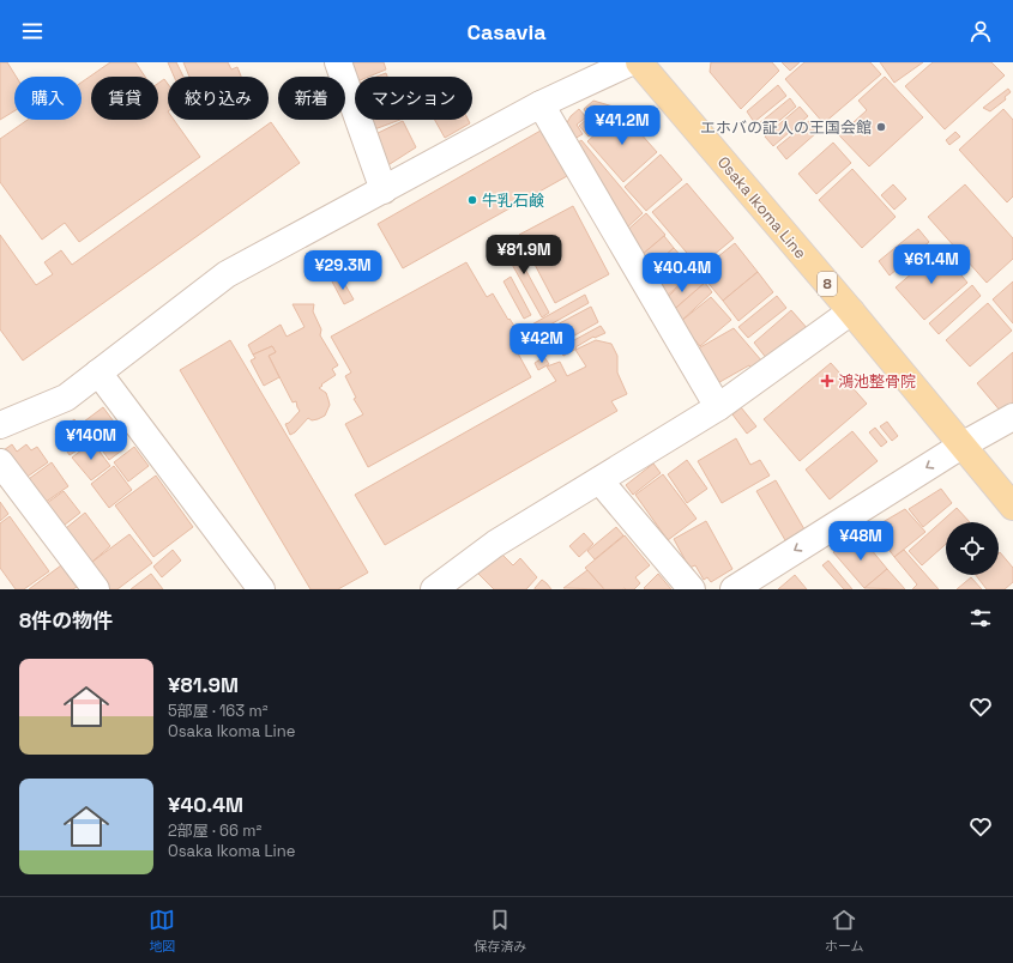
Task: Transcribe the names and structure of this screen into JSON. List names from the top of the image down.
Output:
{
  "streets": {
    "main road": ["Osaka Ikoma Line", "8"]
  },
  "places": {
    "other": ["エホバの証人の王国会館", "牛乳石鹸"],
    "health": ["鴻池整骨院"]
  },
  "page": {
    "header": "Casavia",
    "chip": [
      "購入",
      "賃貸",
      "絞り込み",
      "新着",
      "マンション"
    ],
    "price": [
      "¥41.2M",
      "¥81.9M",
      "¥61.4M",
      "¥29.3M",
      "¥40.4M",
      "¥42M",
      "¥140M",
      "¥48M"
    ],
    "heading": "8件の物件",
    "list": [
      {
        "name": "¥81.9M",
        "note": "5部屋 · 163 m² · Osaka Ikoma Line"
      },
      {
        "name": "¥40.4M",
        "note": "2部屋 · 66 m² · Osaka Ikoma Line"
      }
    ],
    "tabs": ["地図", "保存済み", "ホーム"]
  }
}
